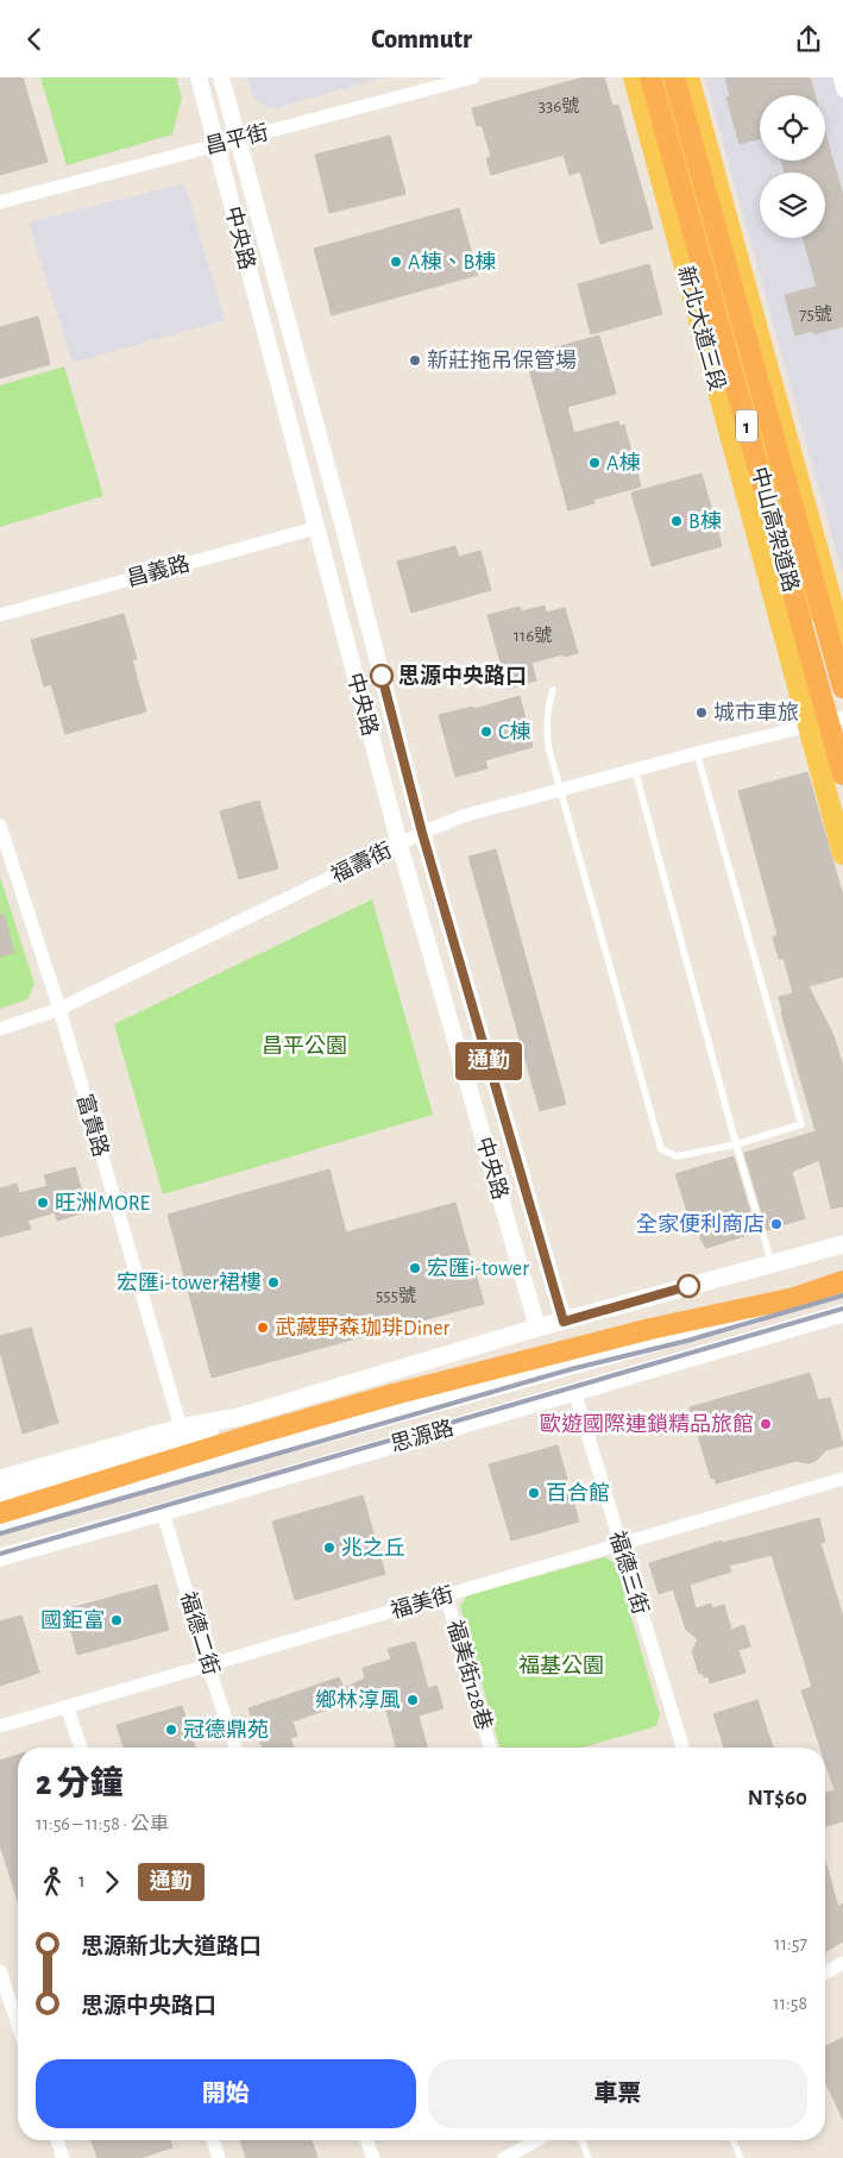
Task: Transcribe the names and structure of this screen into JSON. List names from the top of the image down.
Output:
{
  "streets": {
    "highway": ["1", "中山高架道路"],
    "main road": ["新北大道三段", "思源路"],
    "street": [
      "昌平街",
      "中央路",
      "昌義路",
      "福壽街",
      "富貴路",
      "福德三街",
      "福美街",
      "福德二街",
      "福美街128巷"
    ]
  },
  "crossings": [
    ["昌平街", "中央路"],
    ["中央路", "昌義路"],
    ["中央路", "福壽街"],
    ["新北大道三段", "福壽街"],
    ["福壽街", "富貴路"],
    ["思源路", "福德三街"],
    ["思源路", "福德二街"],
    ["福德三街", "福美街"],
    ["福美街", "福德二街"],
    ["福美街", "福美街128巷"]
  ],
  "parks": ["昌平公園", "福基公園"],
  "places": [
    "A棟、B棟",
    "新莊拖吊保管場",
    "A棟",
    "B棟",
    "思源中央路口",
    "城市車旅",
    "C棟",
    "旺洲MORE",
    "全家便利商店",
    "宏匯i-tower",
    "宏匯i-tower裙樓",
    "武藏野森珈琲Diner",
    "歐遊國際連鎖精品旅館",
    "百合館",
    "兆之丘",
    "國鉅富",
    "鄉林淳風",
    "冠德鼎苑"
  ],
  "lines": ["bus line 通勤"],
  "house_numbers": [
    "336號",
    "75號",
    "116號",
    "555號"
  ],
  "page": {
    "header": "Commutr",
    "on_map": "通勤",
    "heading": ["2 分鐘", "11:56 – 11:58 · 公車", "NT$60"],
    "legs": ["1", "通勤"],
    "list": [
      {
        "name": "思源新北大道路口",
        "value": "11:57"
      },
      {
        "name": "思源中央路口",
        "value": "11:58"
      }
    ],
    "buttons": ["開始", "車票"]
  }
}
